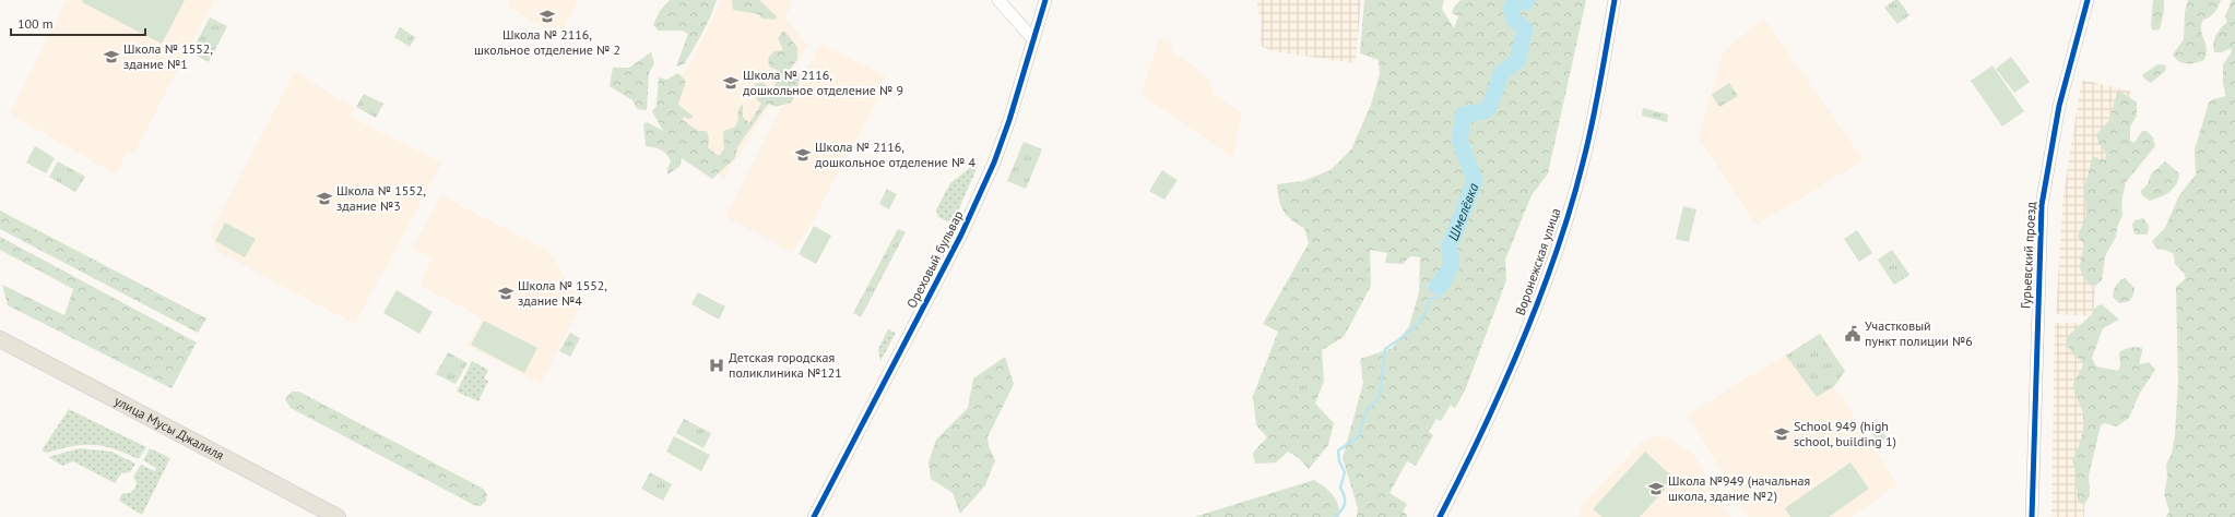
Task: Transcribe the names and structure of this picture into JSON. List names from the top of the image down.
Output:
{
  "streets": {
    "main road": ["улица Мусы Джалиля"],
    "street": ["Гурьевский проезд", "Ореховый бульвар", "Воронежская улица"]
  },
  "water": ["Шмелёвка"],
  "places": {
    "school or university": [
      "Школа № 2116, школьное отделение № 2",
      "Школа № 1552, здание №1",
      "Школа № 2116, дошкольное отделение № 9",
      "Школа № 2116, дошкольное отделение № 4",
      "Школа № 1552, здание №3",
      "Школа № 1552, здание №4",
      "School 949 (high school, building 1)",
      "Школа №949 (начальная школа, здание №2)"
    ],
    "public building": ["Участковый пункт полиции №6"],
    "hospital": ["Детская городская поликлиника №121"]
  },
  "scale_bar": "100 m"
}
